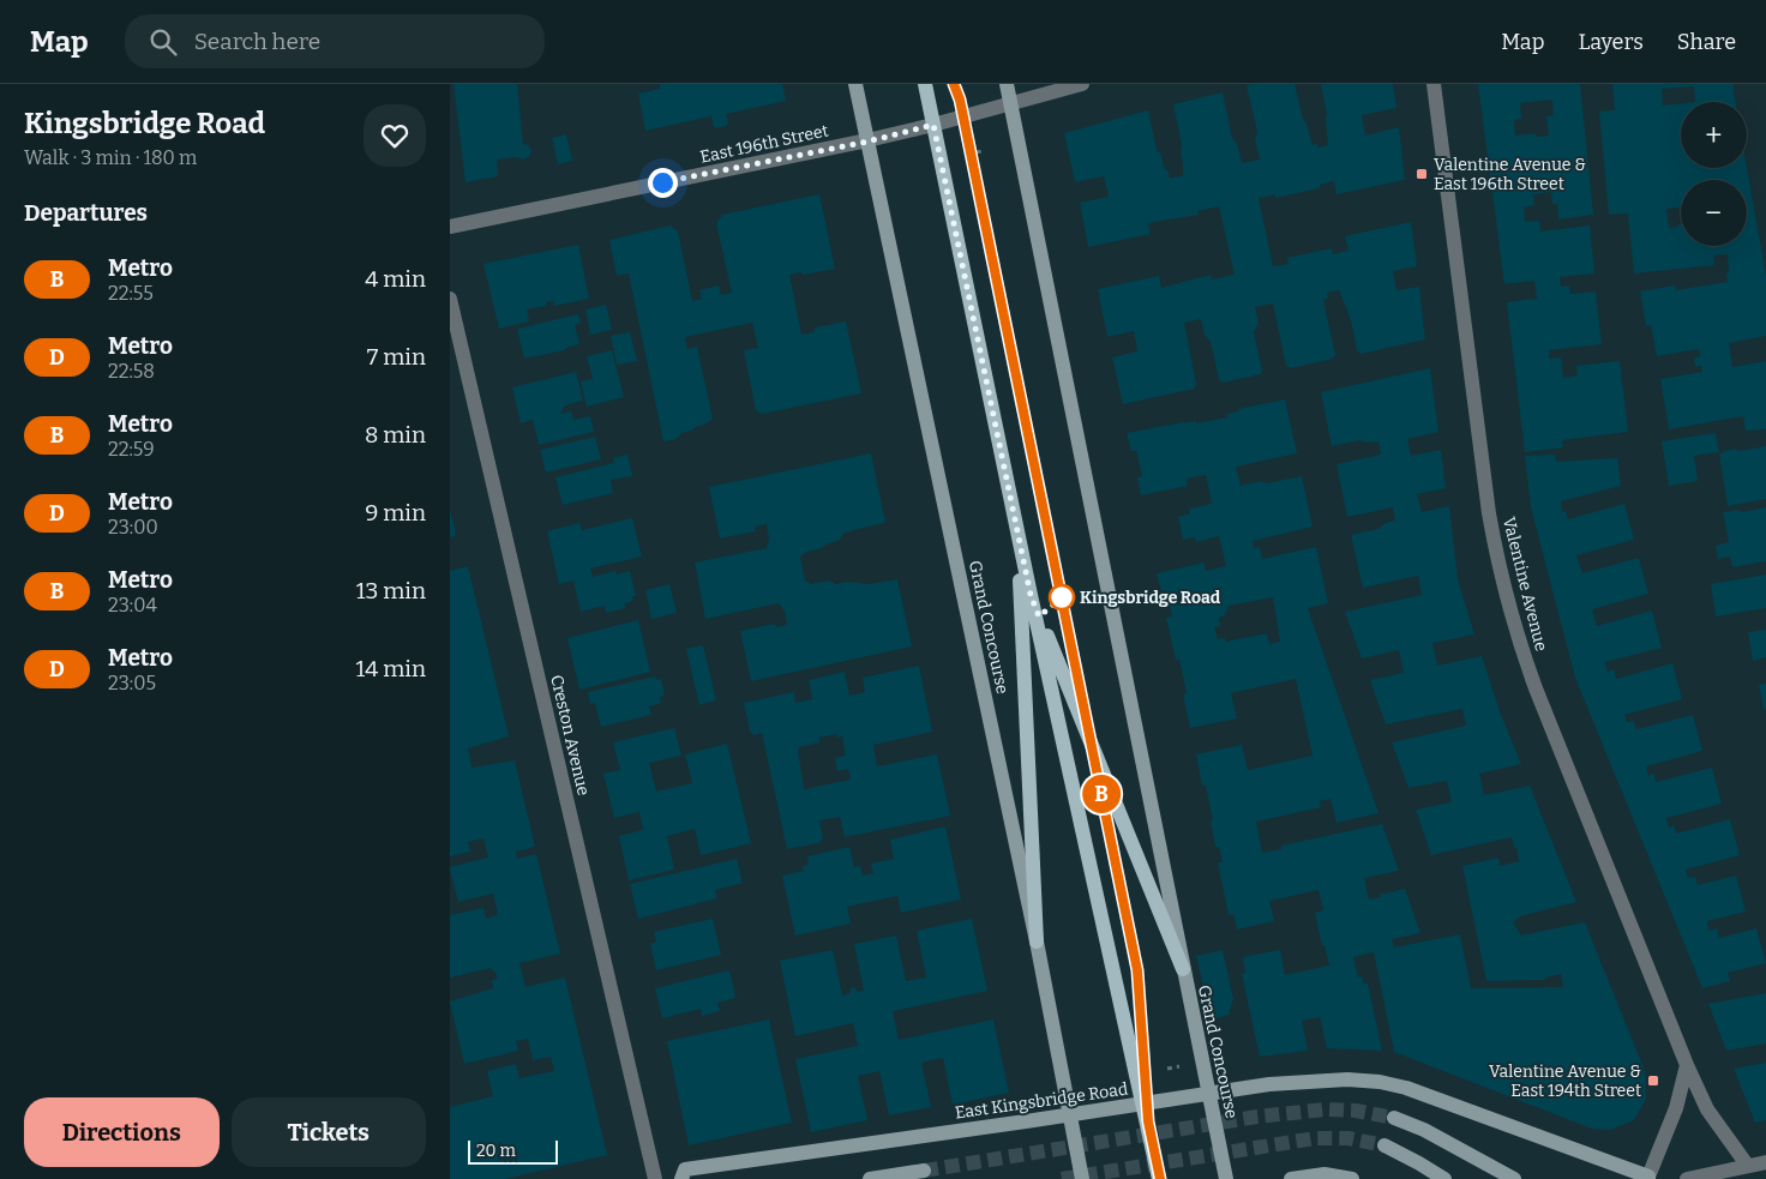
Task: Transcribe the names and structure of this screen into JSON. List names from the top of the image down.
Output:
{
  "streets": {
    "street": [
      "East 196th Street",
      "Valentine Avenue",
      "Grand Concourse",
      "Creston Avenue",
      "East Kingsbridge Road"
    ]
  },
  "crossings": [
    ["East 196th Street", "Grand Concourse"],
    ["Grand Concourse", "East Kingsbridge Road"]
  ],
  "places": {
    "transit": ["Valentine Avenue & East 196th Street", "Valentine Avenue & East 194th Street"],
    "other": ["Kingsbridge Road"]
  },
  "lines": ["metro line B"],
  "scale_bar": "20 m",
  "page": {
    "header": "Map",
    "search": "Search here",
    "nav": ["Map", "Layers", "Share"],
    "heading": [
      ["Kingsbridge Road", "Walk · 3 min · 180 m"],
      "Departures"
    ],
    "on_map": "B",
    "map_buttons": ["+", "−"],
    "list": [
      {
        "mark": "B",
        "name": "Metro",
        "note": "22:55",
        "value": "4 min"
      },
      {
        "mark": "D",
        "name": "Metro",
        "note": "22:58",
        "value": "7 min"
      },
      {
        "mark": "B",
        "name": "Metro",
        "note": "22:59",
        "value": "8 min"
      },
      {
        "mark": "D",
        "name": "Metro",
        "note": "23:00",
        "value": "9 min"
      },
      {
        "mark": "B",
        "name": "Metro",
        "note": "23:04",
        "value": "13 min"
      },
      {
        "mark": "D",
        "name": "Metro",
        "note": "23:05",
        "value": "14 min"
      }
    ],
    "buttons": ["Directions", "Tickets"],
    "scale": "20 m"
  }
}
